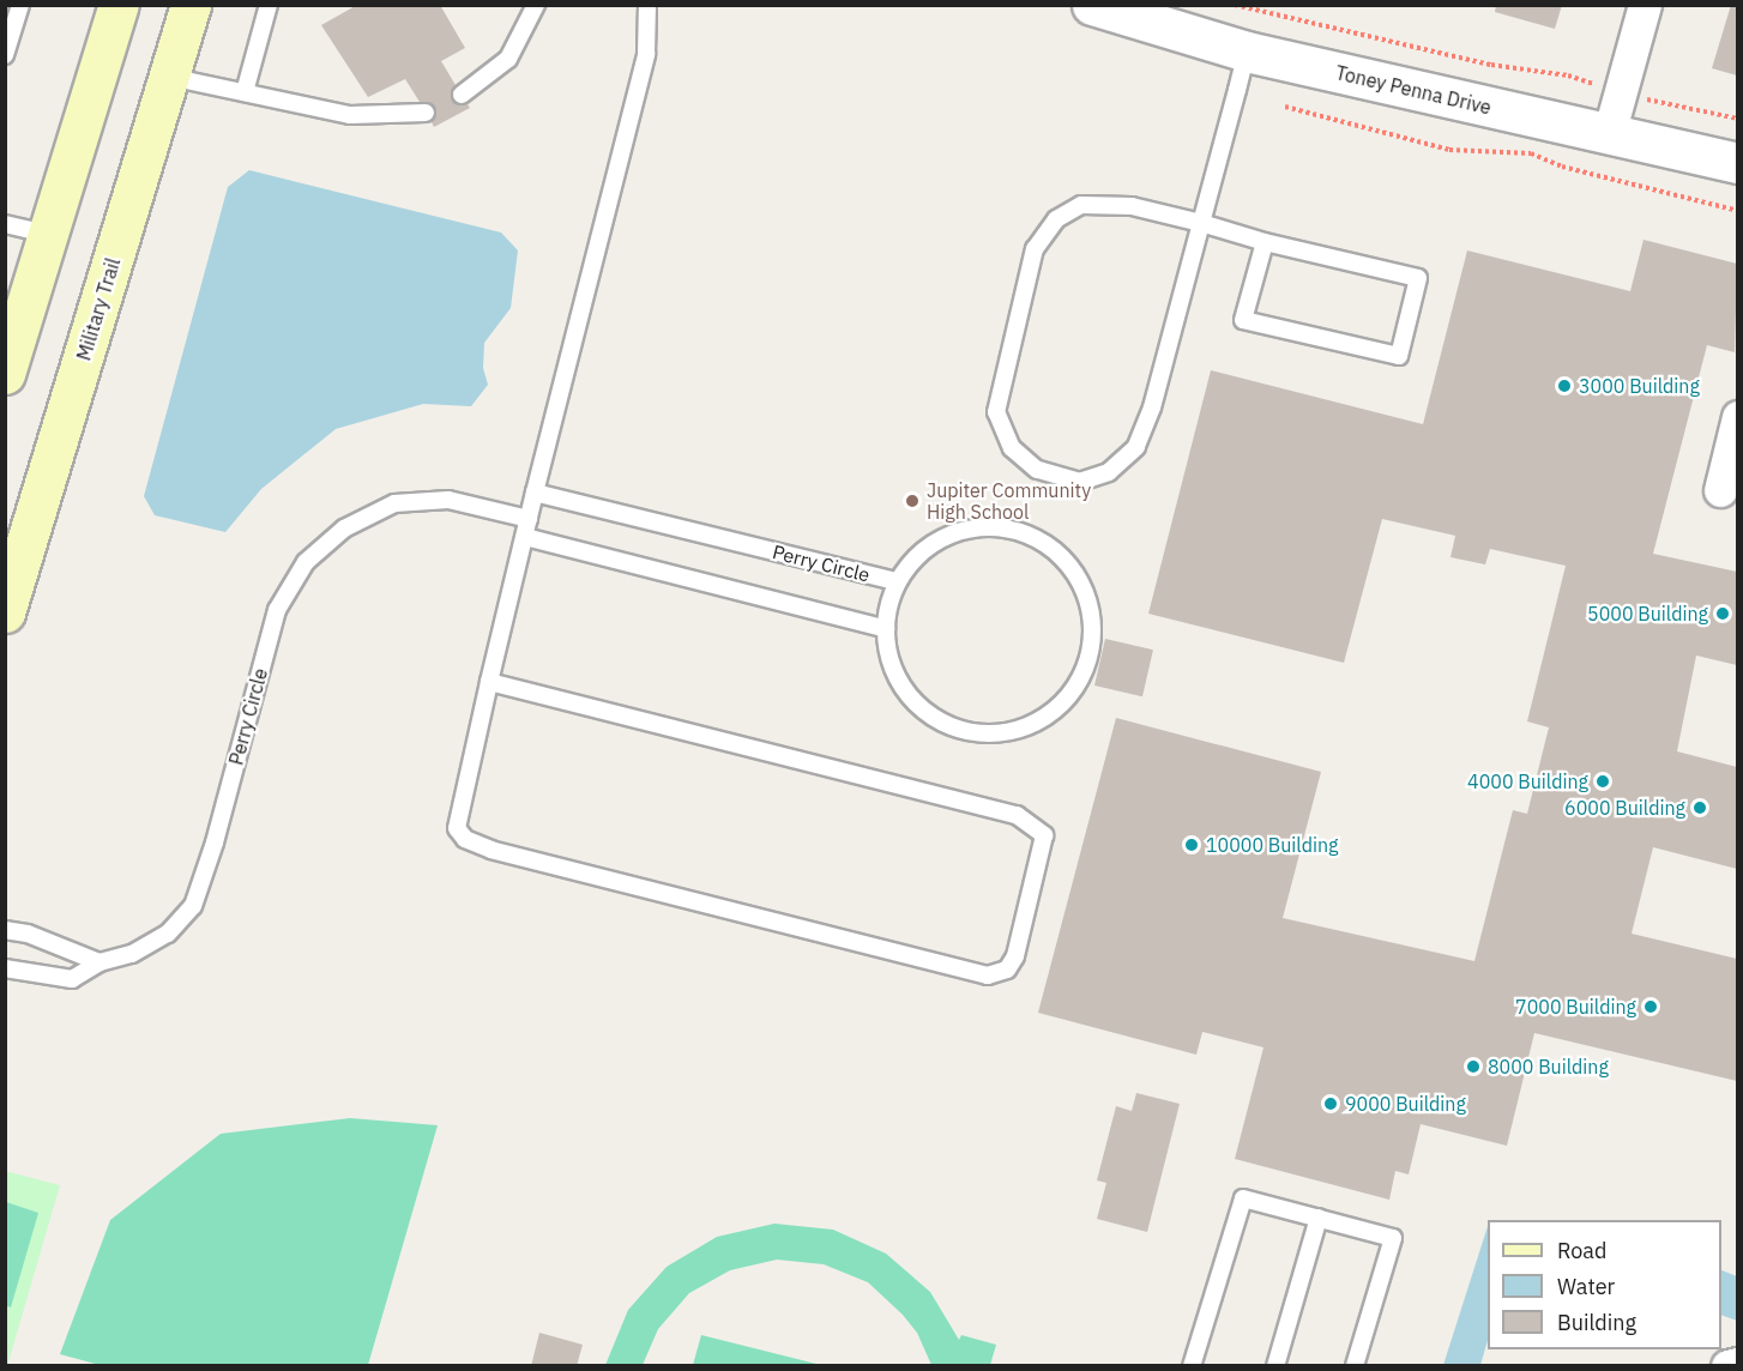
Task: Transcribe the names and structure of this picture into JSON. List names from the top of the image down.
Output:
{
  "streets": {
    "main road": ["Military Trail"],
    "street": ["Toney Penna Drive"],
    "lane": ["Perry Circle"]
  },
  "places": [
    "3000 Building",
    "Jupiter Community High School",
    "5000 Building",
    "4000 Building",
    "6000 Building",
    "10000 Building",
    "7000 Building",
    "8000 Building",
    "9000 Building"
  ],
  "legend": ["Road", "Water", "Building"]
}
